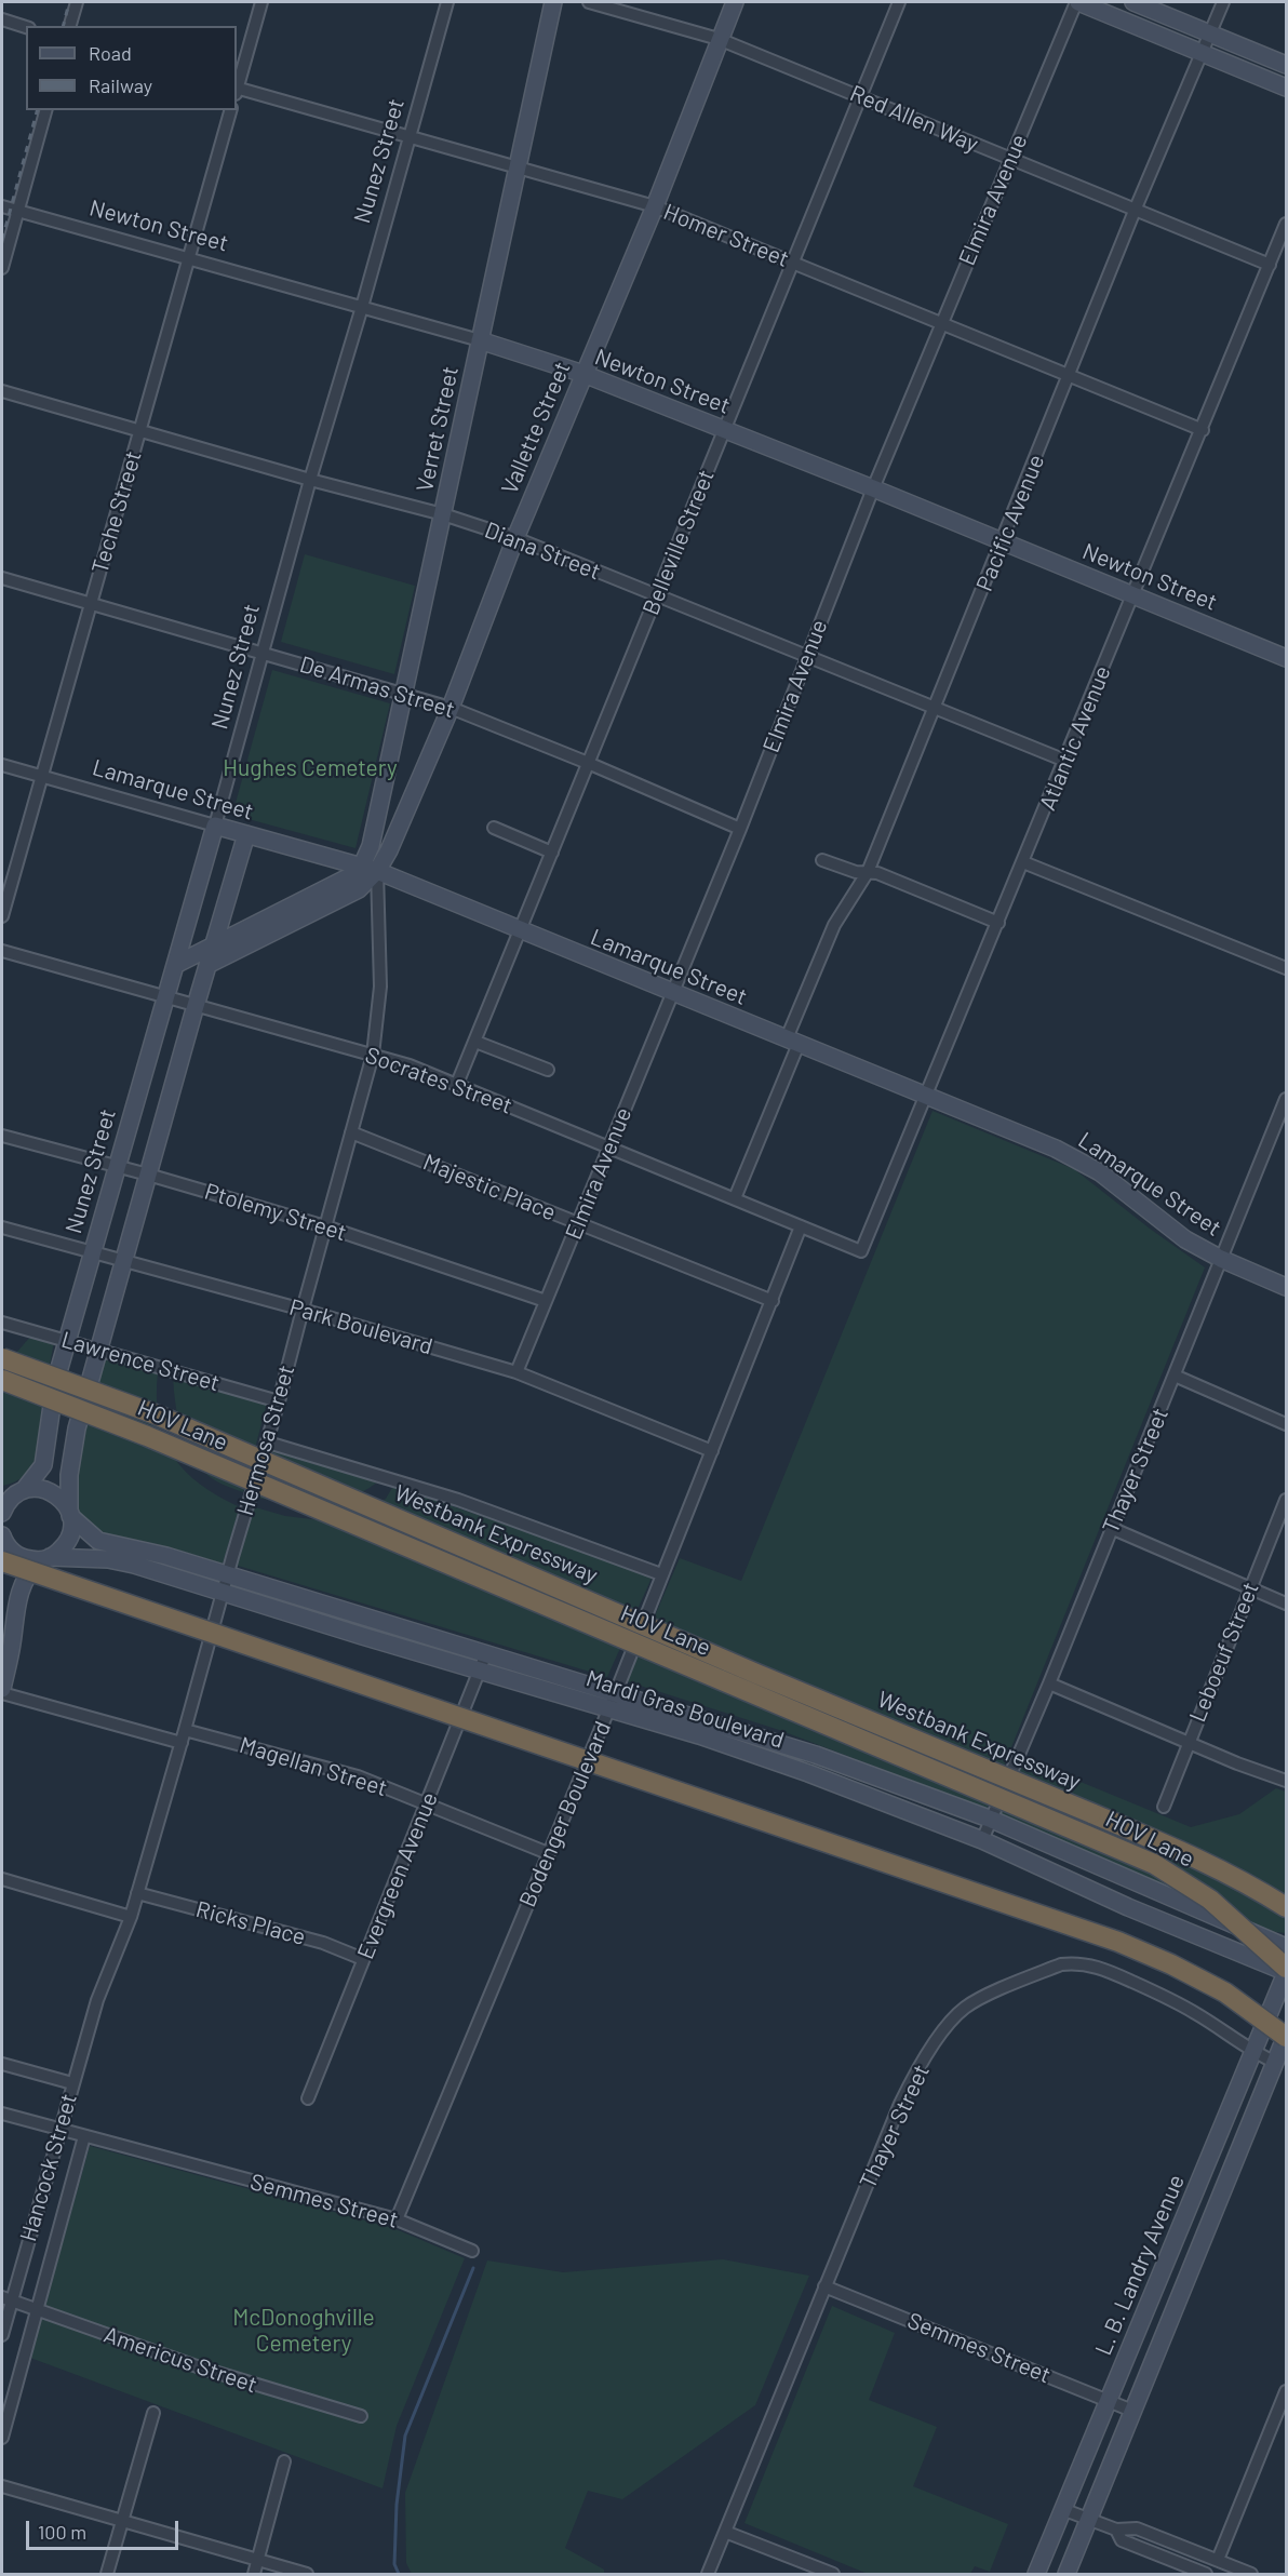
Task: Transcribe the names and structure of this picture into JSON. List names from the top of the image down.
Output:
{
  "streets": {
    "highway": ["HOV Lane", "Westbank Expressway"],
    "street": [
      "Red Allen Way",
      "Nunez Street",
      "Elmira Avenue",
      "Newton Street",
      "Homer Street",
      "Vallette Street",
      "Verret Street",
      "Teche Street",
      "Pacific Avenue",
      "Belleville Street",
      "Diana Street",
      "De Armas Street",
      "Atlantic Avenue",
      "Lamarque Street",
      "Socrates Street",
      "Majestic Place",
      "Ptolemy Street",
      "Park Boulevard",
      "Lawrence Street",
      "Hermosa Street",
      "Thayer Street",
      "Leboeuf Street",
      "Mardi Gras Boulevard",
      "Magellan Street",
      "Bodenger Boulevard",
      "Evergreen Avenue",
      "Ricks Place",
      "Hancock Street",
      "Semmes Street",
      "L. B. Landry Avenue",
      "Americus Street"
    ]
  },
  "crossings": [
    ["Red Allen Way", "Elmira Avenue"],
    ["Red Allen Way", "Vallette Street"],
    ["Red Allen Way", "Pacific Avenue"],
    ["Red Allen Way", "Belleville Street"],
    ["Red Allen Way", "Atlantic Avenue"],
    ["Nunez Street", "Newton Street"],
    ["Nunez Street", "Homer Street"],
    ["Nunez Street", "Diana Street"],
    ["Nunez Street", "De Armas Street"],
    ["Nunez Street", "Lamarque Street"],
    ["Nunez Street", "Socrates Street"],
    ["Nunez Street", "Ptolemy Street"],
    ["Nunez Street", "Park Boulevard"],
    ["Nunez Street", "Lawrence Street"],
    ["Nunez Street", "Mardi Gras Boulevard"],
    ["Elmira Avenue", "Newton Street"],
    ["Elmira Avenue", "Homer Street"],
    ["Elmira Avenue", "Diana Street"],
    ["Elmira Avenue", "De Armas Street"],
    ["Elmira Avenue", "Lamarque Street"],
    ["Elmira Avenue", "Socrates Street"],
    ["Elmira Avenue", "Majestic Place"],
    ["Elmira Avenue", "Ptolemy Street"],
    ["Elmira Avenue", "Park Boulevard"],
    ["Newton Street", "Vallette Street"],
    ["Newton Street", "Verret Street"],
    ["Newton Street", "Teche Street"],
    ["Newton Street", "Pacific Avenue"],
    ["Newton Street", "Belleville Street"],
    ["Newton Street", "Atlantic Avenue"],
    ["Homer Street", "Vallette Street"],
    ["Homer Street", "Verret Street"],
    ["Homer Street", "Pacific Avenue"],
    ["Homer Street", "Belleville Street"],
    ["Homer Street", "Atlantic Avenue"],
    ["Vallette Street", "Verret Street"],
    ["Vallette Street", "Diana Street"],
    ["Vallette Street", "De Armas Street"],
    ["Vallette Street", "Lamarque Street"],
    ["Vallette Street", "Hermosa Street"],
    ["Verret Street", "Diana Street"],
    ["Verret Street", "De Armas Street"],
    ["Verret Street", "Lamarque Street"],
    ["Verret Street", "Hermosa Street"],
    ["Teche Street", "Diana Street"],
    ["Teche Street", "De Armas Street"],
    ["Teche Street", "Lamarque Street"],
    ["Pacific Avenue", "Diana Street"],
    ["Pacific Avenue", "Lamarque Street"],
    ["Pacific Avenue", "Socrates Street"],
    ["Belleville Street", "Diana Street"],
    ["Belleville Street", "De Armas Street"],
    ["Belleville Street", "Lamarque Street"],
    ["Belleville Street", "Socrates Street"],
    ["Diana Street", "Atlantic Avenue"],
    ["Atlantic Avenue", "Lamarque Street"],
    ["Atlantic Avenue", "Socrates Street"],
    ["Lamarque Street", "Hermosa Street"],
    ["Lamarque Street", "Thayer Street"],
    ["Socrates Street", "Hermosa Street"],
    ["Socrates Street", "Bodenger Boulevard"],
    ["Majestic Place", "Hermosa Street"],
    ["Majestic Place", "Bodenger Boulevard"],
    ["Ptolemy Street", "Hermosa Street"],
    ["Park Boulevard", "Hermosa Street"],
    ["Park Boulevard", "Bodenger Boulevard"],
    ["Lawrence Street", "Hermosa Street"],
    ["HOV Lane", "Mardi Gras Boulevard"],
    ["HOV Lane", "L. B. Landry Avenue"],
    ["Hermosa Street", "Mardi Gras Boulevard"],
    ["Hermosa Street", "Magellan Street"],
    ["Hermosa Street", "Ricks Place"],
    ["Hermosa Street", "Hancock Street"],
    ["Thayer Street", "Mardi Gras Boulevard"],
    ["Thayer Street", "Semmes Street"],
    ["Thayer Street", "L. B. Landry Avenue"],
    ["Mardi Gras Boulevard", "Bodenger Boulevard"],
    ["Mardi Gras Boulevard", "Evergreen Avenue"],
    ["Mardi Gras Boulevard", "L. B. Landry Avenue"],
    ["Magellan Street", "Bodenger Boulevard"],
    ["Magellan Street", "Evergreen Avenue"],
    ["Bodenger Boulevard", "Semmes Street"],
    ["Evergreen Avenue", "Ricks Place"],
    ["Hancock Street", "Semmes Street"],
    ["Hancock Street", "Americus Street"],
    ["Semmes Street", "L. B. Landry Avenue"]
  ],
  "parks": ["Hughes Cemetery", "McDonoghville Cemetery"],
  "legend": ["Road", "Railway"],
  "scale_bar": "100 m"
}
